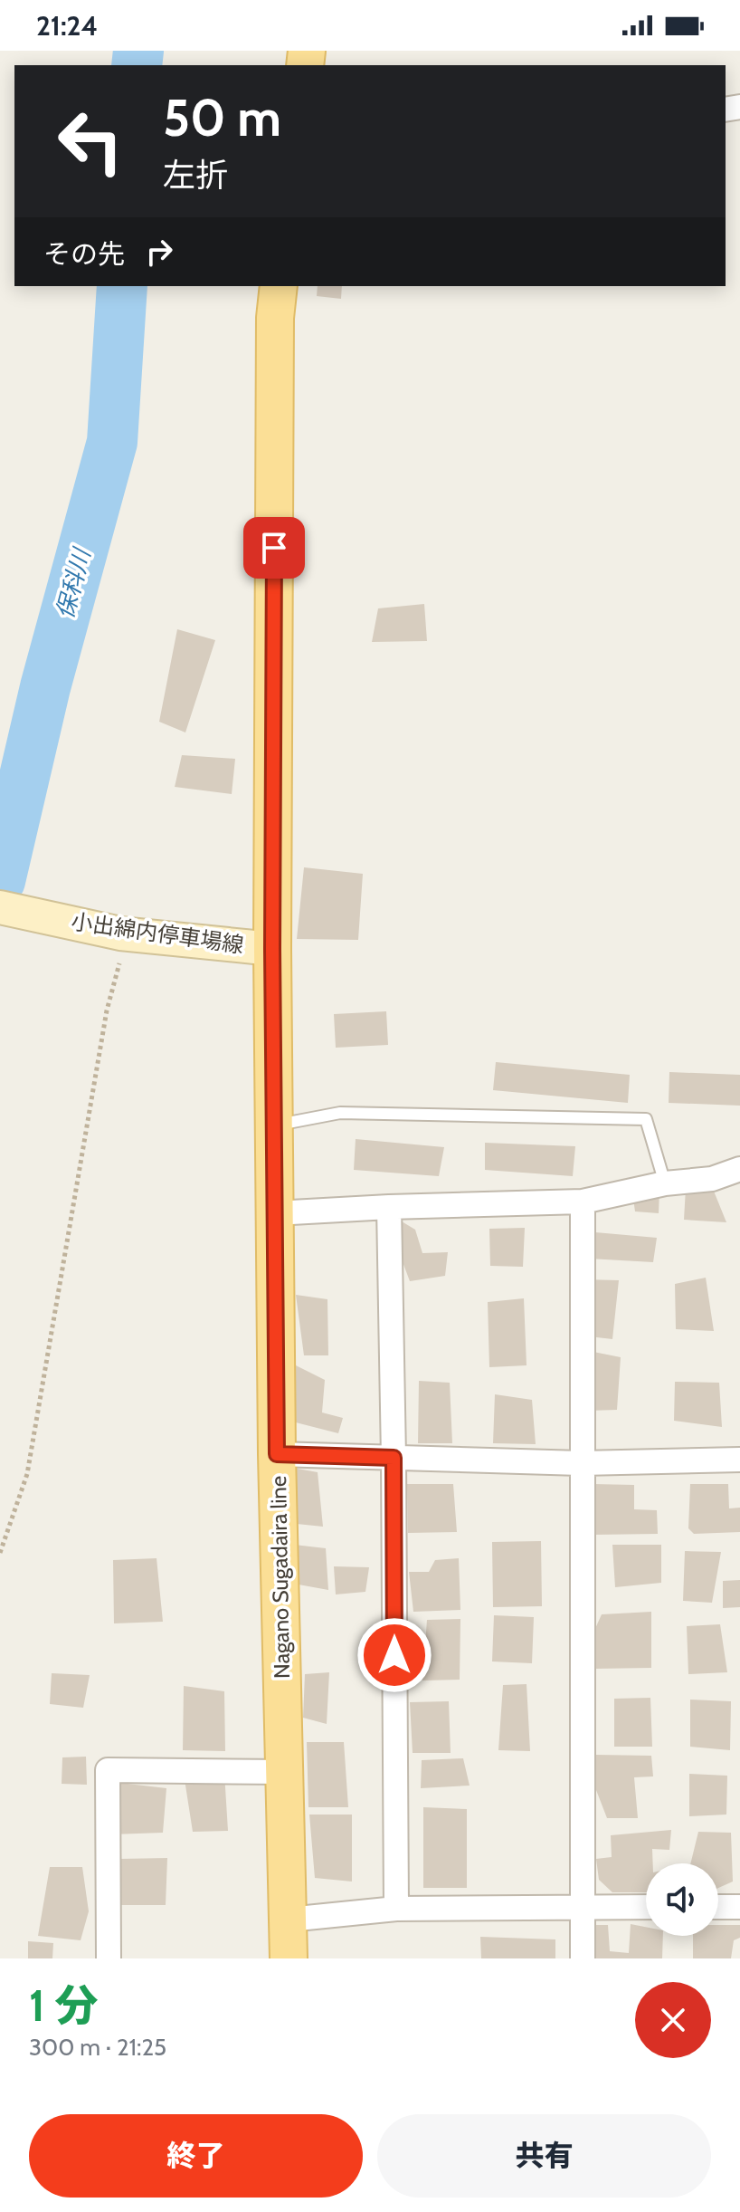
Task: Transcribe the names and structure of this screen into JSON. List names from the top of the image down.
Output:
{
  "streets": {
    "main road": ["小出綿内停車場線", "Nagano Sugadaira line"]
  },
  "crossings": [
    ["小出綿内停車場線", "Nagano Sugadaira line"]
  ],
  "water": ["保科川"],
  "page": {
    "status": "21:24",
    "turn": ["50 m", "左折"],
    "then": "その先",
    "heading": ["1 分", "300 m · 21:25"],
    "buttons": ["終了", "共有"]
  }
}
